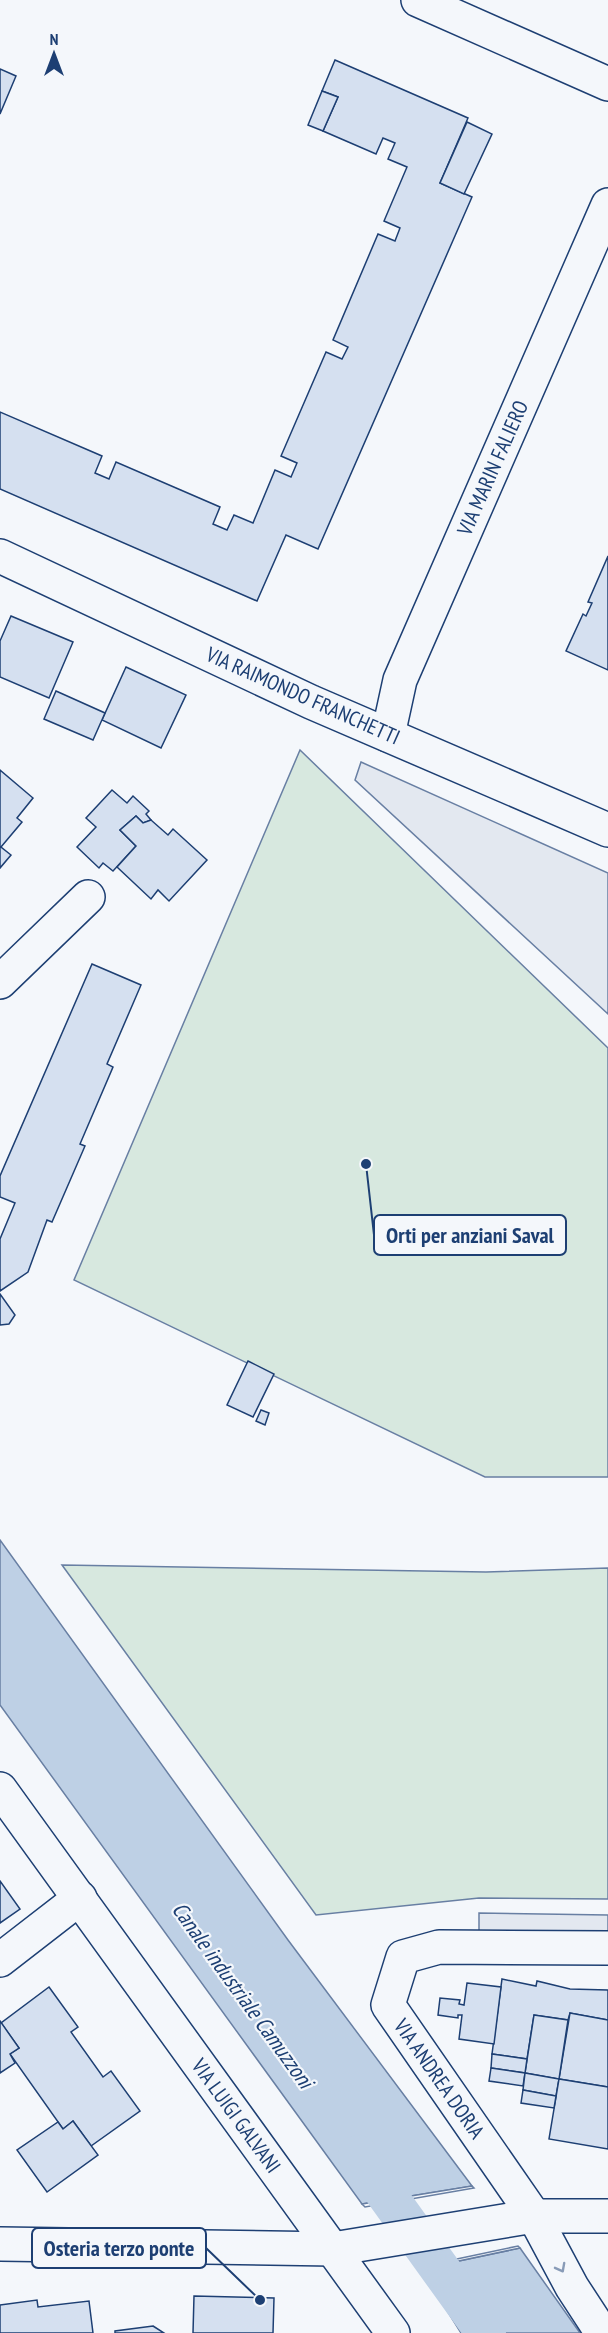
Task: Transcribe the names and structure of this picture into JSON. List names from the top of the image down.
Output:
{
  "streets": {
    "street": [
      "VIA MARIN FALIERO",
      "VIA RAIMONDO FRANCHETTI",
      "VIA ANDREA DORIA",
      "VIA LUIGI GALVANI"
    ]
  },
  "crossings": [
    ["VIA MARIN FALIERO", "VIA RAIMONDO FRANCHETTI"]
  ],
  "water": ["Canale industriale Camuzzoni"],
  "places": ["Orti per anziani Saval", "Osteria terzo ponte"],
  "north": "top"
}
